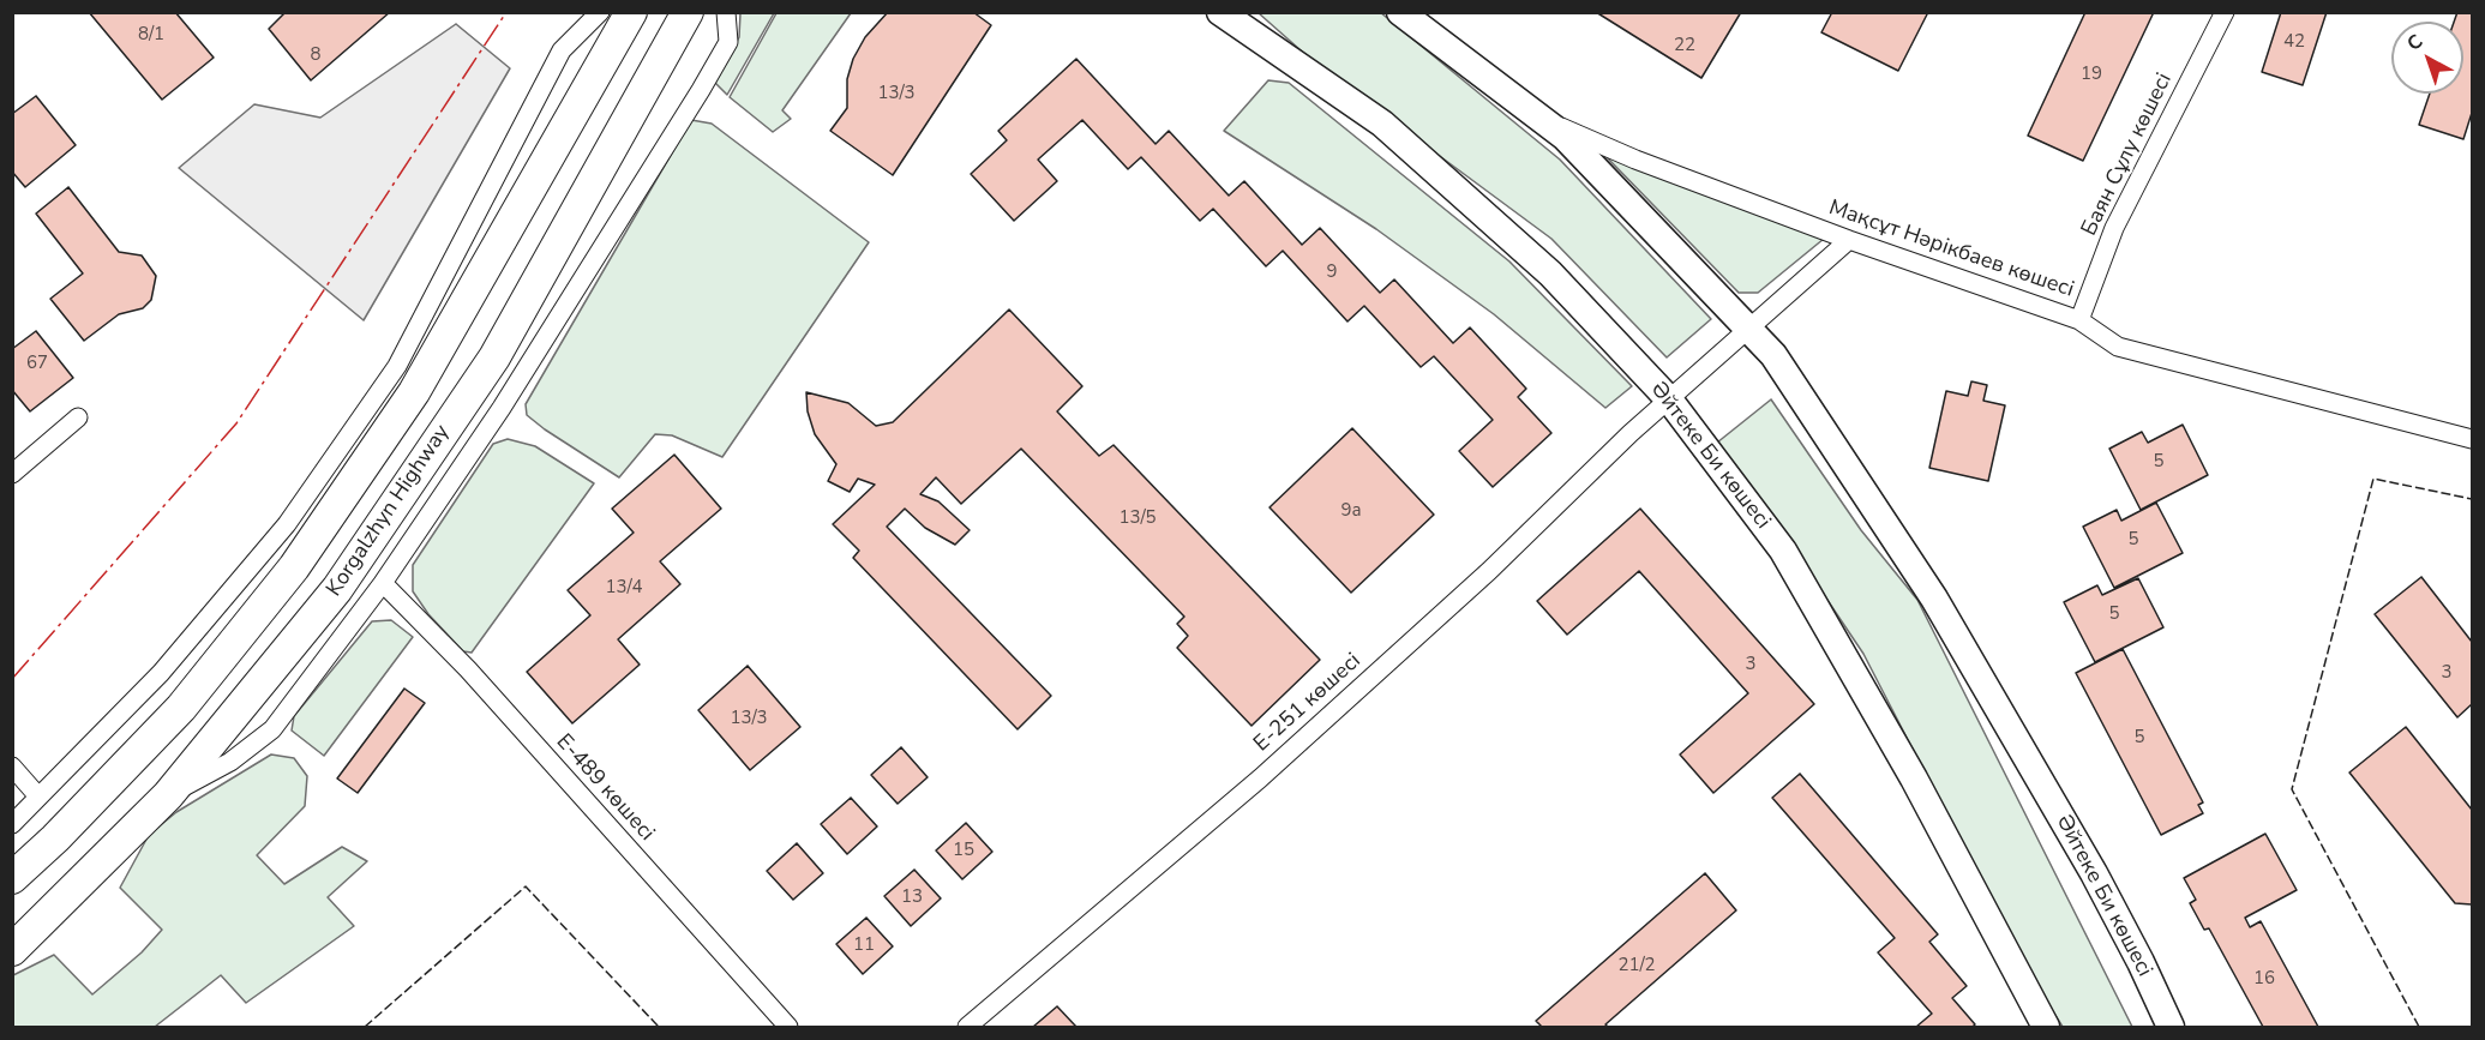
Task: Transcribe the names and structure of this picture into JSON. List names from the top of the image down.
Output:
{
  "streets": {
    "main road": ["Korgalzhyn Highway"],
    "street": [
      "Баян Сұлу көшесі",
      "Мақсұт Нәрікбаев көшесі",
      "Әйтеке Би көшесі",
      "Е-251 көшесі",
      "Е-489 көшесі"
    ]
  },
  "crossings": [
    ["Баян Сұлу көшесі", "Мақсұт Нәрікбаев көшесі"],
    ["Мақсұт Нәрікбаев көшесі", "Әйтеке Би көшесі"],
    ["Мақсұт Нәрікбаев көшесі", "Е-251 көшесі"],
    ["Әйтеке Би көшесі", "Е-251 көшесі"]
  ],
  "house_numbers": [
    "8/1",
    "42",
    "22",
    "8",
    "19",
    "13/3",
    "9",
    "67",
    "5",
    "9а",
    "13/5",
    "5",
    "13/4",
    "5",
    "3",
    "3",
    "13/3",
    "5",
    "15",
    "13",
    "11",
    "21/2",
    "16"
  ],
  "north": "top left"
}
